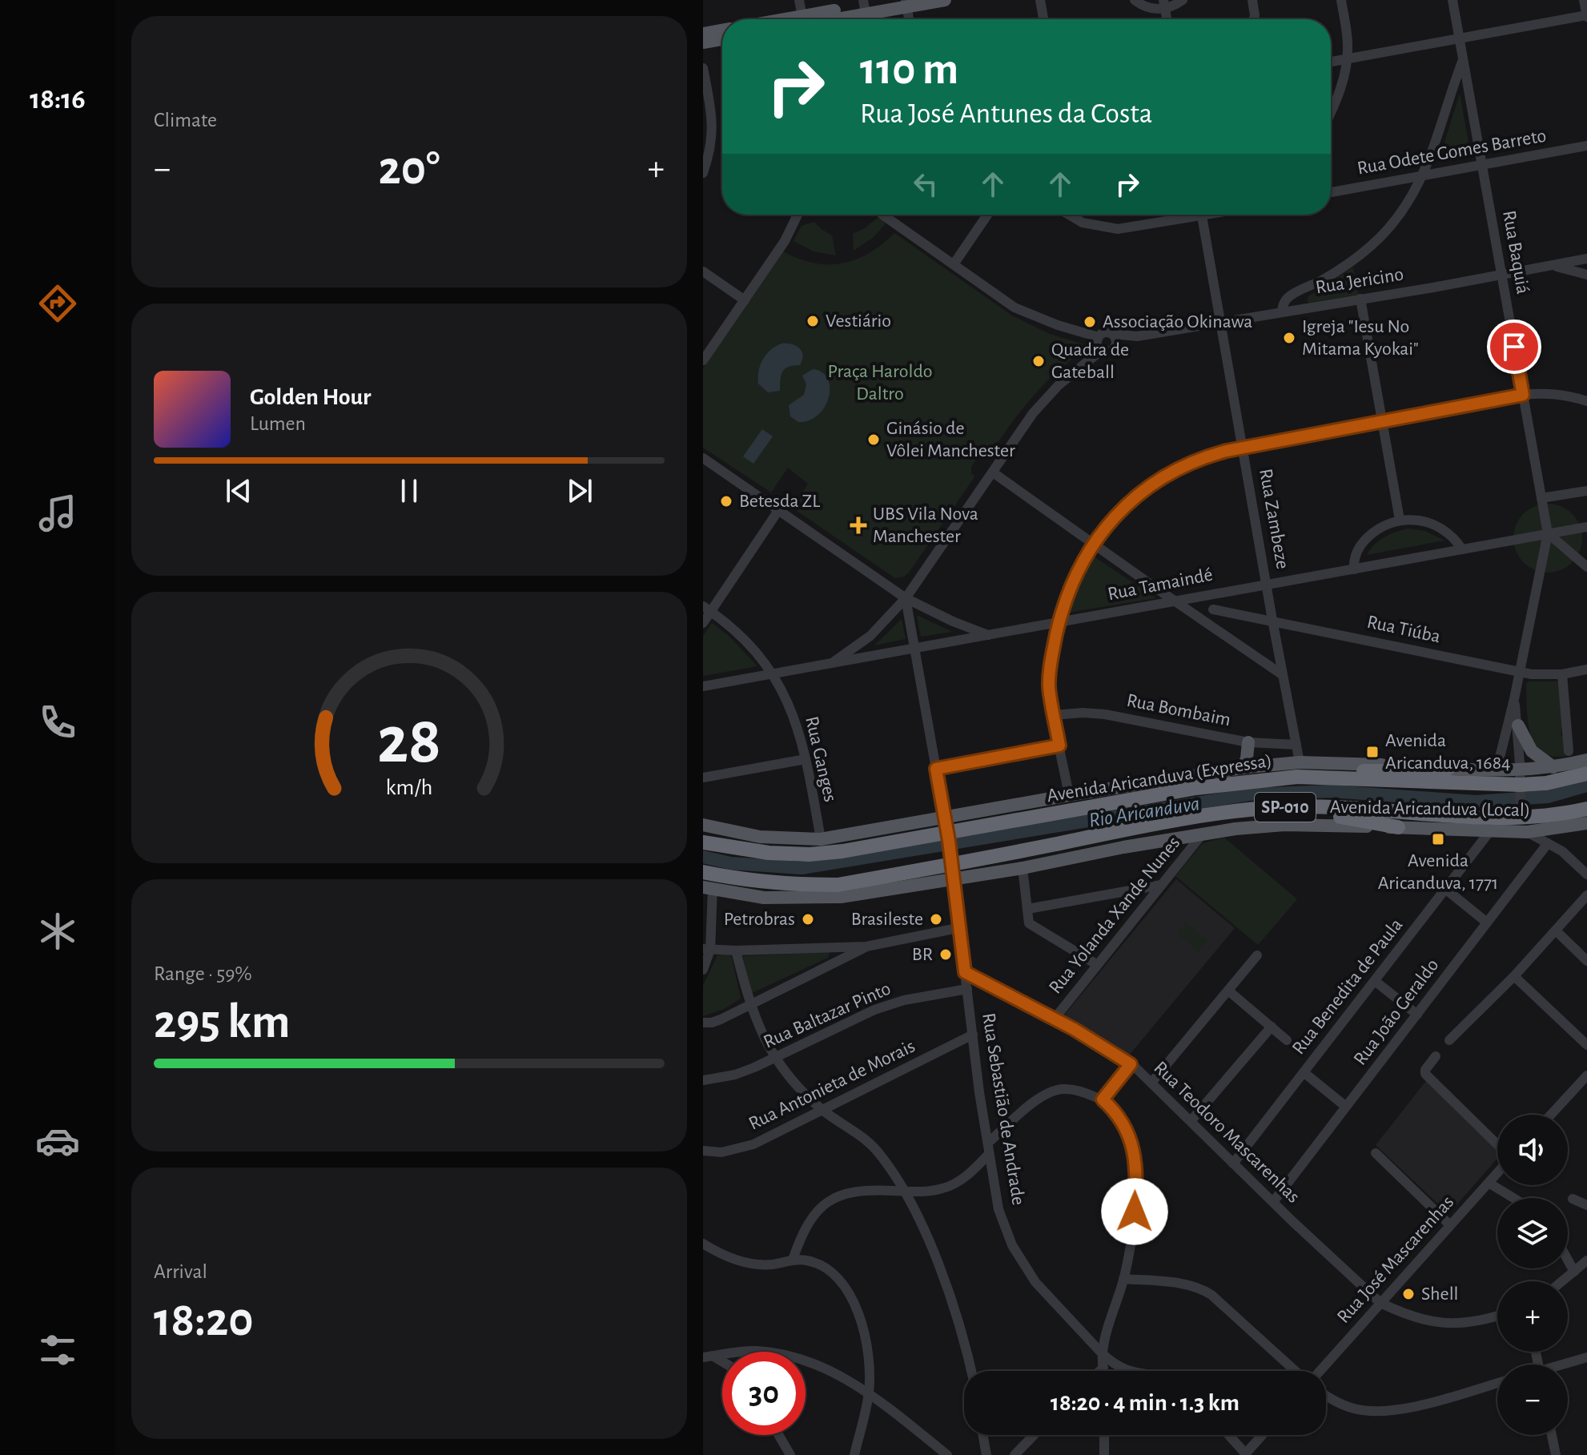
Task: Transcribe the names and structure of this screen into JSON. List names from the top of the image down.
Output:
{
  "streets": {
    "highway": ["Avenida Aricanduva (Expressa)", "SP-010"],
    "main road": ["Avenida Aricanduva (Local)"],
    "street": [
      "Rua Odete Gomes Barreto",
      "Rua Baquiá",
      "Rua Jericino",
      "Rua Zambeze",
      "Rua Tamaindé",
      "Rua Tiúba",
      "Rua Bombaim",
      "Rua Ganges",
      "Rua Yolanda Xande Nunes",
      "Rua Benedita de Paula",
      "Rua João Geraldo",
      "Rua Baltazar Pinto",
      "Rua Antonieta de Morais",
      "Rua Sebastião de Andrade",
      "Rua Teodoro Mascarenhas",
      "Rua José Mascarenhas"
    ]
  },
  "crossings": [
    ["Rua Odete Gomes Barreto", "Rua Baquiá"],
    ["Rua Baquiá", "Rua Jericino"],
    ["Rua Baquiá", "Rua Tamaindé"],
    ["Rua Baquiá", "Rua Tiúba"],
    ["Rua Baquiá", "Avenida Aricanduva (Expressa)"],
    ["Rua Baquiá", "SP-010"],
    ["Rua Baquiá", "Avenida Aricanduva (Local)"],
    ["Rua Jericino", "Rua Zambeze"],
    ["Rua Zambeze", "Rua Tamaindé"],
    ["Rua Zambeze", "Rua Tiúba"],
    ["Rua Zambeze", "Rua Bombaim"],
    ["Rua Zambeze", "Avenida Aricanduva (Expressa)"],
    ["Rua Tamaindé", "Rua Ganges"],
    ["Rua Tamaindé", "Rua Sebastião de Andrade"],
    ["Avenida Aricanduva (Expressa)", "SP-010"],
    ["Avenida Aricanduva (Expressa)", "Avenida Aricanduva (Local)"],
    ["Avenida Aricanduva (Expressa)", "Rua Sebastião de Andrade"],
    ["SP-010", "Avenida Aricanduva (Local)"],
    ["SP-010", "Rua Sebastião de Andrade"],
    ["Avenida Aricanduva (Local)", "Rua Yolanda Xande Nunes"],
    ["Avenida Aricanduva (Local)", "Rua Benedita de Paula"],
    ["Avenida Aricanduva (Local)", "Rua Sebastião de Andrade"],
    ["Rua Yolanda Xande Nunes", "Rua Teodoro Mascarenhas"],
    ["Rua Benedita de Paula", "Rua Teodoro Mascarenhas"],
    ["Rua João Geraldo", "Rua Teodoro Mascarenhas"],
    ["Rua Baltazar Pinto", "Rua Sebastião de Andrade"],
    ["Rua Antonieta de Morais", "Rua Sebastião de Andrade"],
    ["Rua Sebastião de Andrade", "Rua Teodoro Mascarenhas"],
    ["Rua Teodoro Mascarenhas", "Rua José Mascarenhas"]
  ],
  "water": ["Rio Aricanduva"],
  "parks": ["Praça Haroldo Daltro"],
  "places": {
    "other": [
      "Vestiário",
      "Associação Okinawa",
      "Igreja \"Iesu No Mitama Kyokai\"",
      "Quadra de Gateball",
      "Ginásio de Vôlei Manchester",
      "Betesda ZL",
      "Petrobras",
      "Brasileste",
      "BR",
      "Shell"
    ],
    "health": ["UBS Vila Nova Manchester"],
    "transit": ["Avenida Aricanduva, 1684", "Avenida Aricanduva, 1771"]
  },
  "page": {
    "tabs": "18:16",
    "tile": [
      "Climate",
      ["Range · 59%", "295 km"],
      ["Arrival", "18:20"]
    ],
    "turn": ["110 m", "Rua José Antunes da Costa"],
    "heat": ["−", "20°", "+"],
    "song": ["Golden Hour", "Lumen"],
    "map_buttons": ["+", "−"],
    "limit": "30",
    "trip": "18:20 · 4 min · 1.3 km",
    "gauge": ["28", "km/h"]
  }
}
